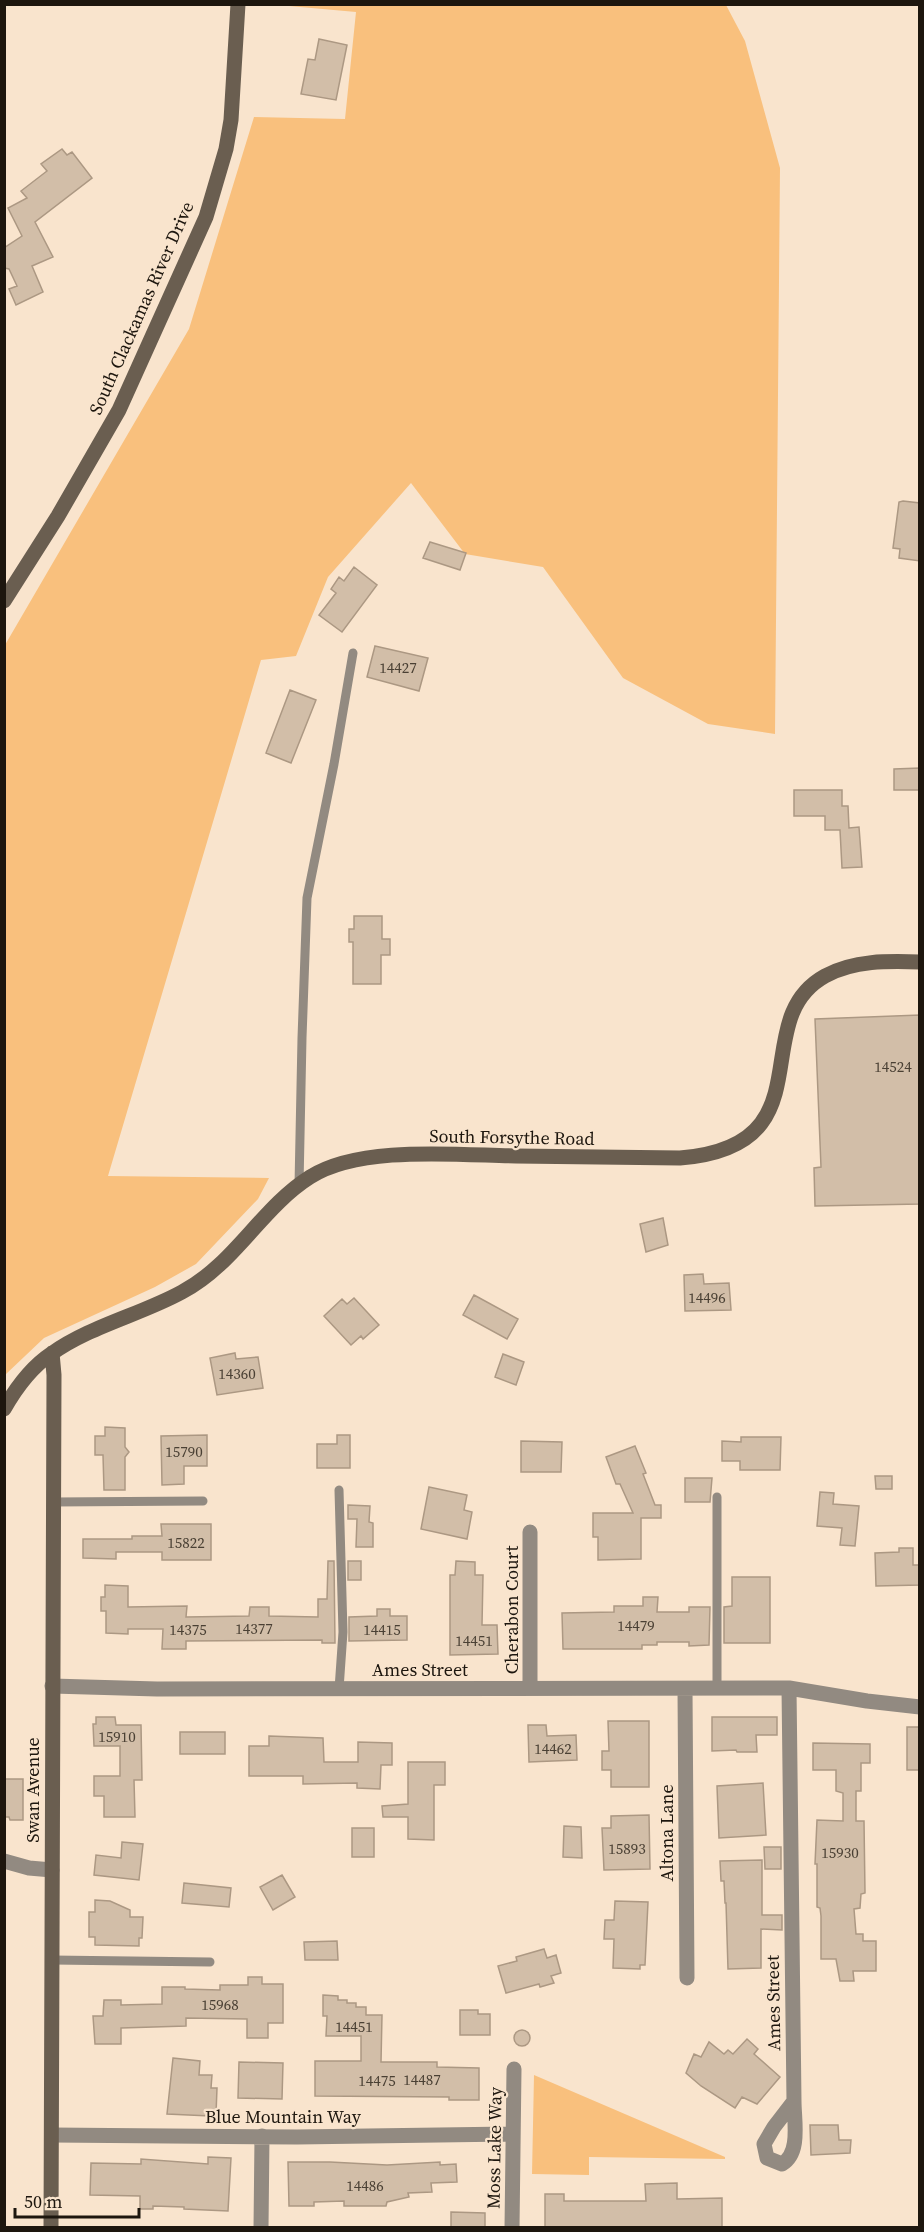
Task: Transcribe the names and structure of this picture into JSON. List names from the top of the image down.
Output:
{
  "streets": {
    "street": [
      "South Clackamas River Drive",
      "South Forsythe Road",
      "Cherabon Court",
      "Ames Street",
      "Swan Avenue",
      "Altona Lane",
      "Blue Mountain Way",
      "Moss Lake Way"
    ]
  },
  "crossings": [
    ["South Forsythe Road", "Swan Avenue"],
    ["Cherabon Court", "Ames Street"],
    ["Ames Street", "Swan Avenue"],
    ["Ames Street", "Altona Lane"],
    ["Swan Avenue", "Blue Mountain Way"],
    ["Blue Mountain Way", "Moss Lake Way"]
  ],
  "house_numbers": [
    "14427",
    "14524",
    "14496",
    "14360",
    "15790",
    "15822",
    "14479",
    "14377",
    "14375",
    "14415",
    "14451",
    "15910",
    "14462",
    "15893",
    "15930",
    "15968",
    "14451",
    "14487",
    "14475",
    "14486"
  ],
  "scale_bar": "50 m"
}
